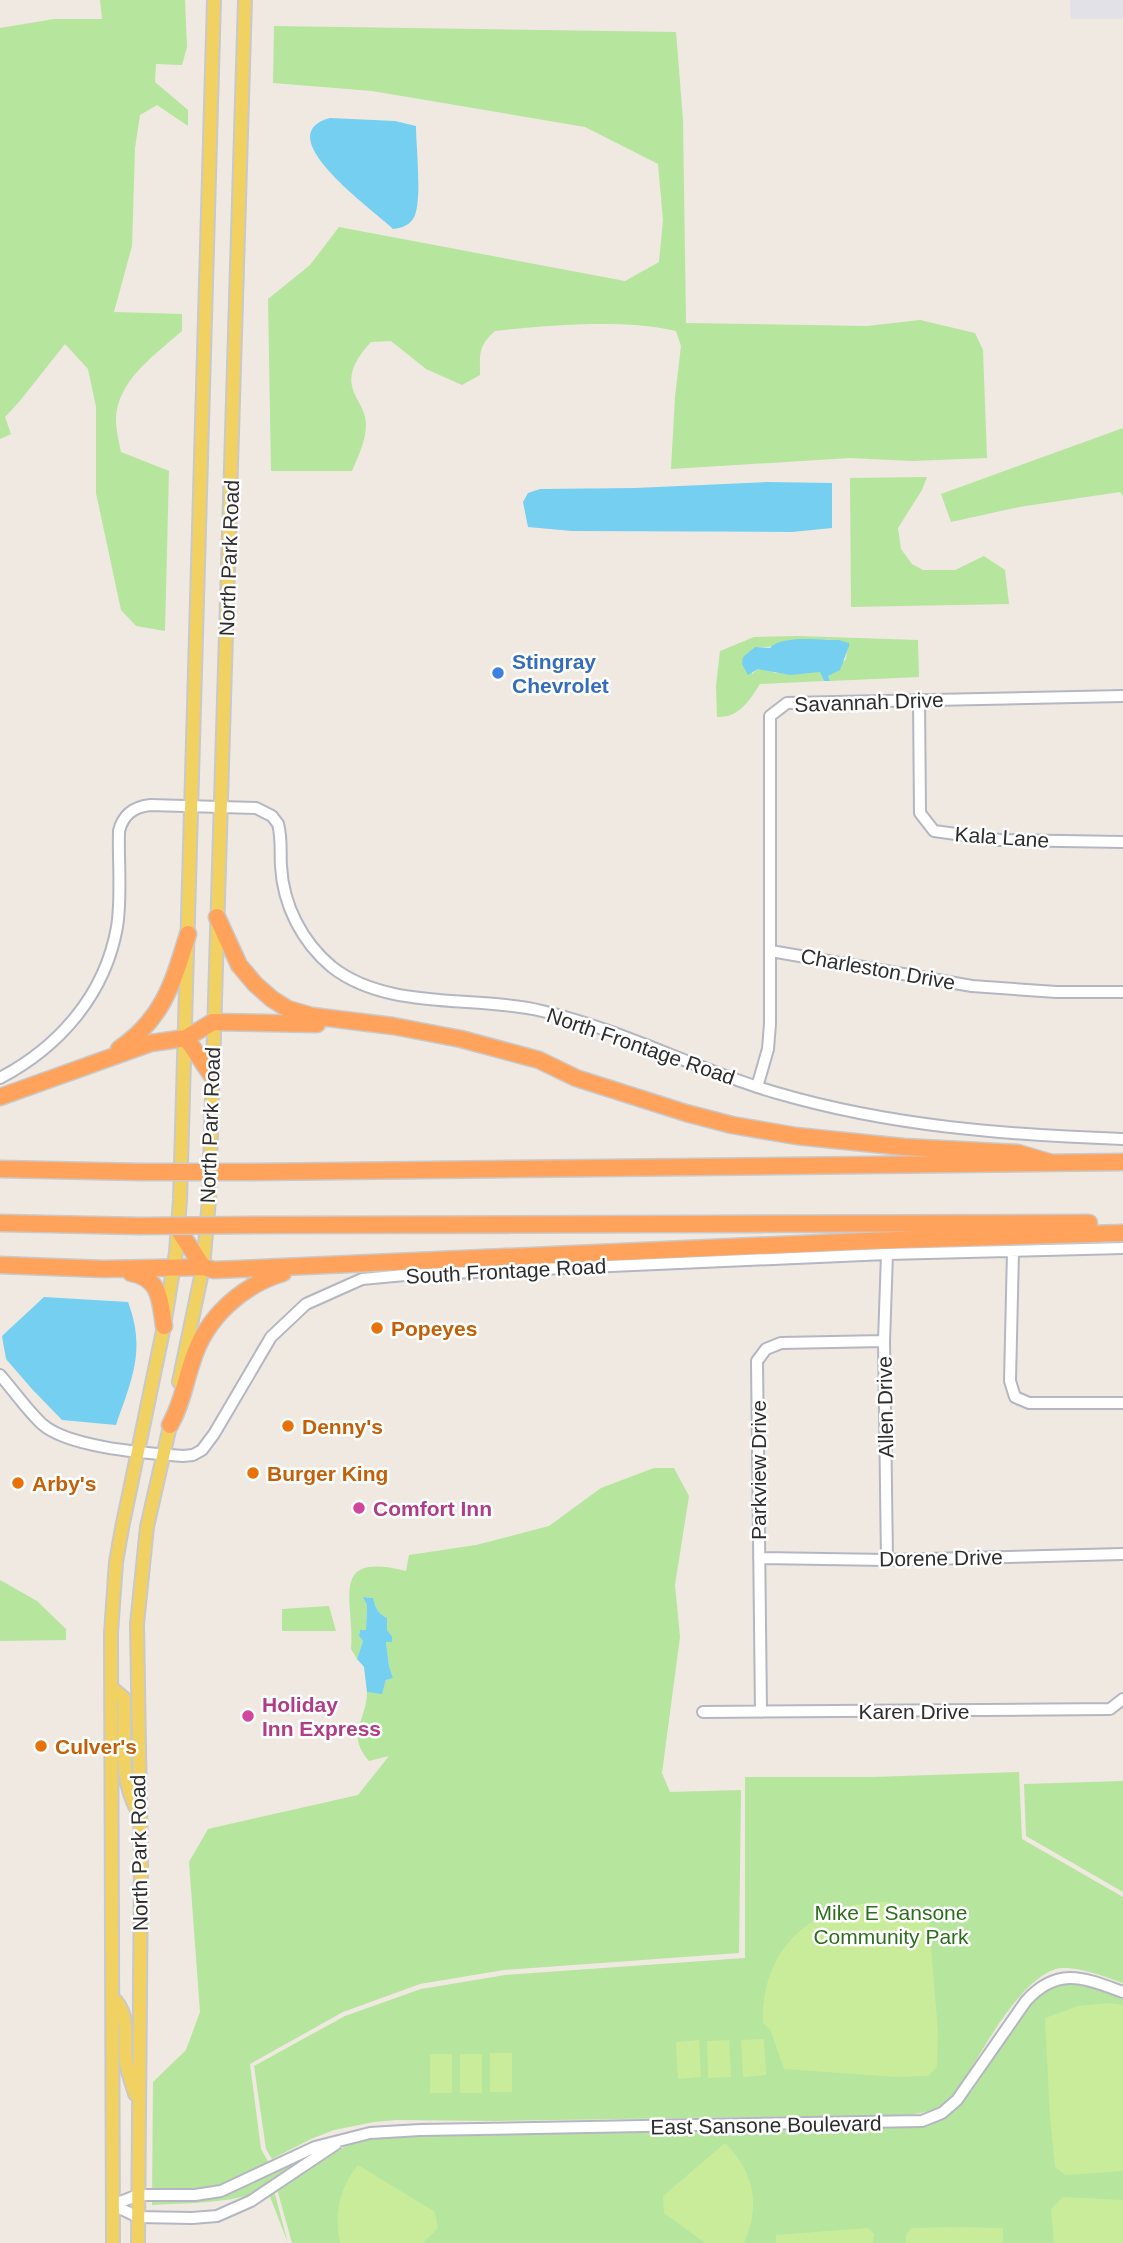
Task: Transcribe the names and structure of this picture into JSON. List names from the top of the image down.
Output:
{
  "streets": {
    "main road": ["North Park Road"],
    "street": [
      "Savannah Drive",
      "Kala Lane",
      "Charleston Drive",
      "North Frontage Road",
      "South Frontage Road",
      "Allen Drive",
      "Parkview Drive",
      "Dorene Drive",
      "Karen Drive",
      "East Sansone Boulevard"
    ]
  },
  "crossings": [
    ["North Park Road", "North Frontage Road"],
    ["North Park Road", "South Frontage Road"],
    ["North Park Road", "East Sansone Boulevard"],
    ["Savannah Drive", "Kala Lane"],
    ["Savannah Drive", "Charleston Drive"],
    ["Charleston Drive", "North Frontage Road"],
    ["South Frontage Road", "Allen Drive"],
    ["Allen Drive", "Parkview Drive"],
    ["Allen Drive", "Dorene Drive"],
    ["Parkview Drive", "Dorene Drive"],
    ["Parkview Drive", "Karen Drive"]
  ],
  "parks": ["Mike E Sansone Community Park"],
  "places": [
    "Stingray Chevrolet",
    "Popeyes",
    "Denny's",
    "Burger King",
    "Arby's",
    "Comfort Inn",
    "Holiday Inn Express",
    "Culver's"
  ]
}
